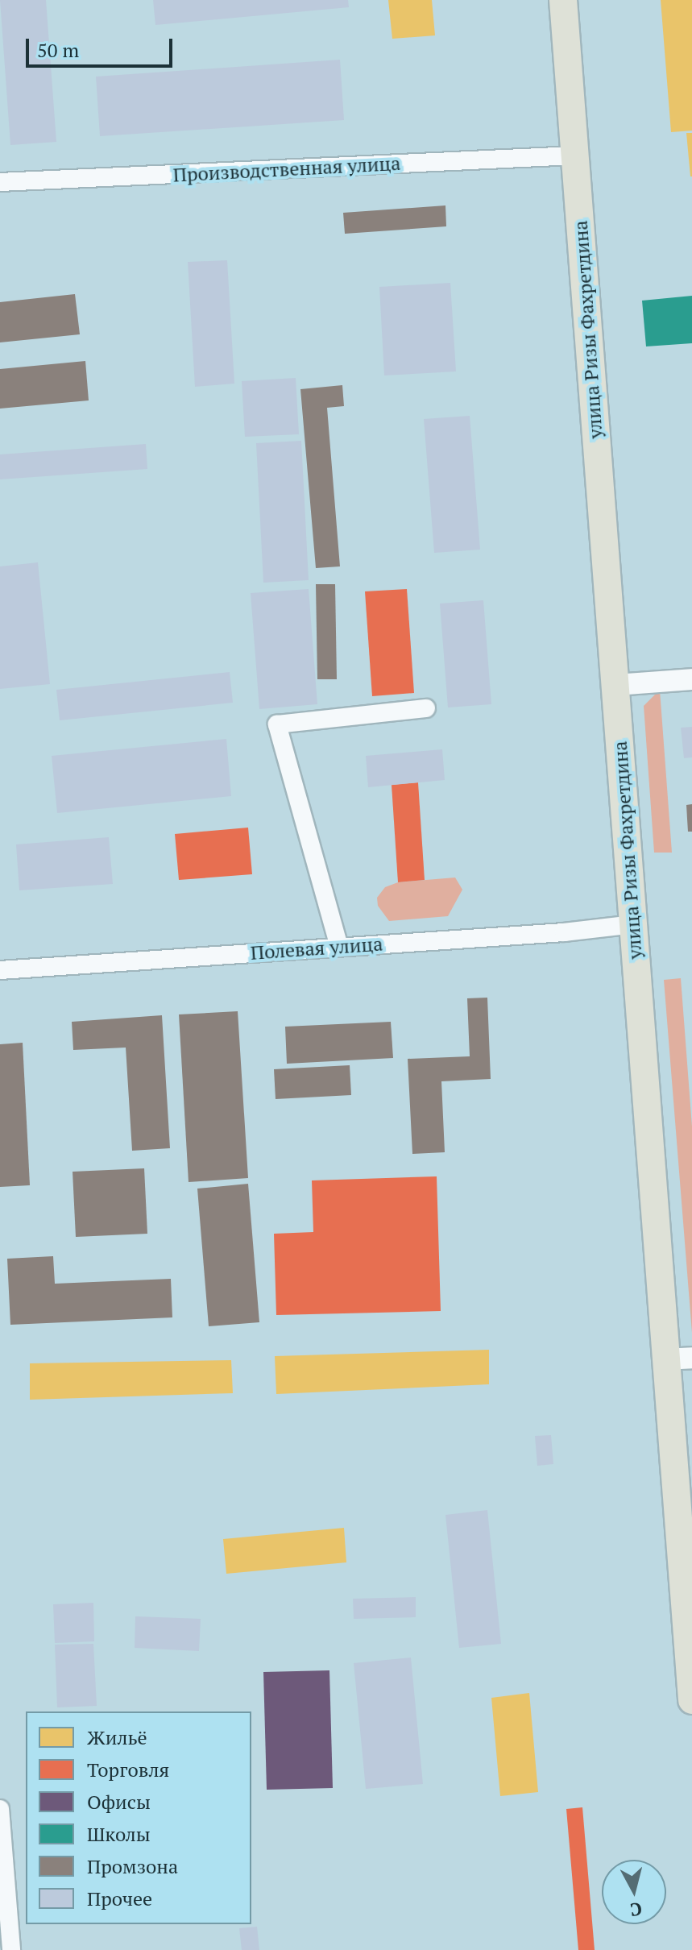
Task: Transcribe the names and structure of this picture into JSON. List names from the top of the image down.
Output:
{
  "streets": {
    "main road": ["улица Ризы Фахретдина"],
    "street": ["Производственная улица", "Полевая улица"]
  },
  "crossings": [
    ["Производственная улица", "улица Ризы Фахретдина"],
    ["улица Ризы Фахретдина", "Полевая улица"]
  ],
  "legend": [
    "Жильё",
    "Торговля",
    "Офисы",
    "Школы",
    "Промзона",
    "Прочее"
  ],
  "scale_bar": "50 m",
  "north": "bottom"
}
